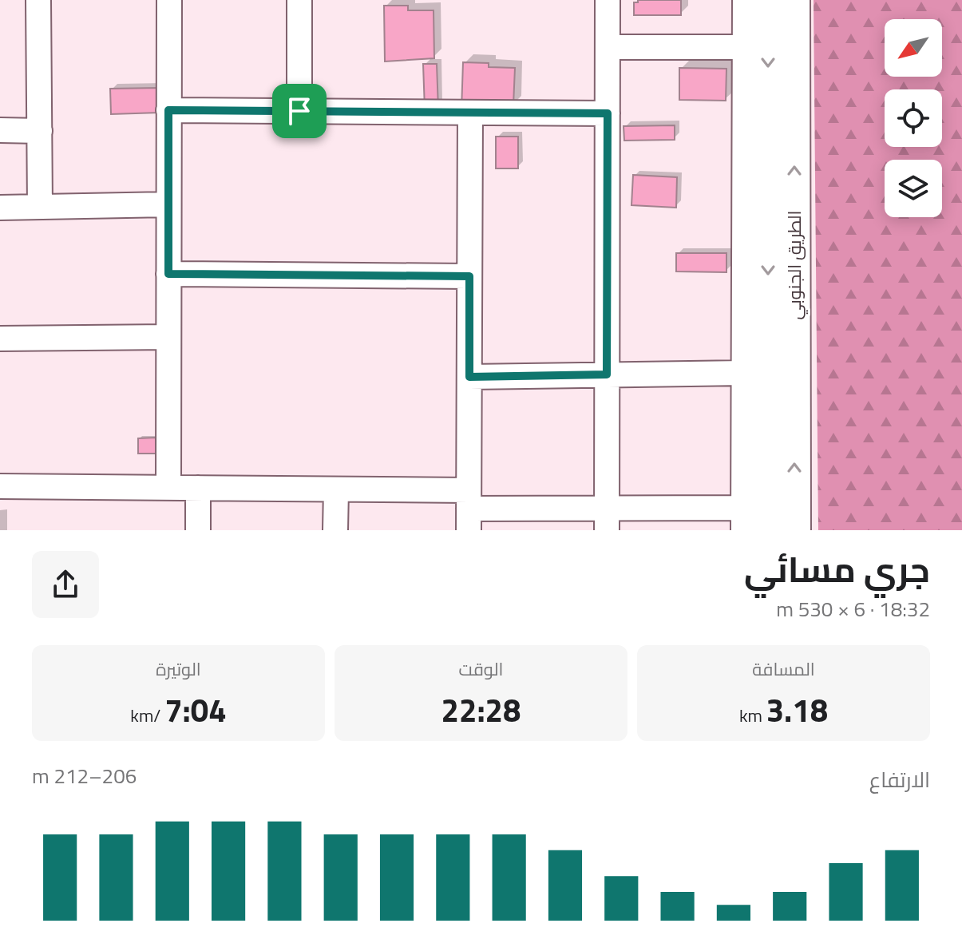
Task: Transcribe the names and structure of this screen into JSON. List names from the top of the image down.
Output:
{
  "streets": {
    "main road": ["الطريق الجنوبي"]
  },
  "north": "bottom left",
  "page": {
    "heading": ["جري مسائي", "18:32 · 6 × 530 m"],
    "stats": [
      ["المسافة", "3.18 km"],
      ["الوقت", "22:28"],
      ["الوتيرة", "7:04 /km"]
    ],
    "chart": ["الارتفاع", "206–212 m"]
  }
}
